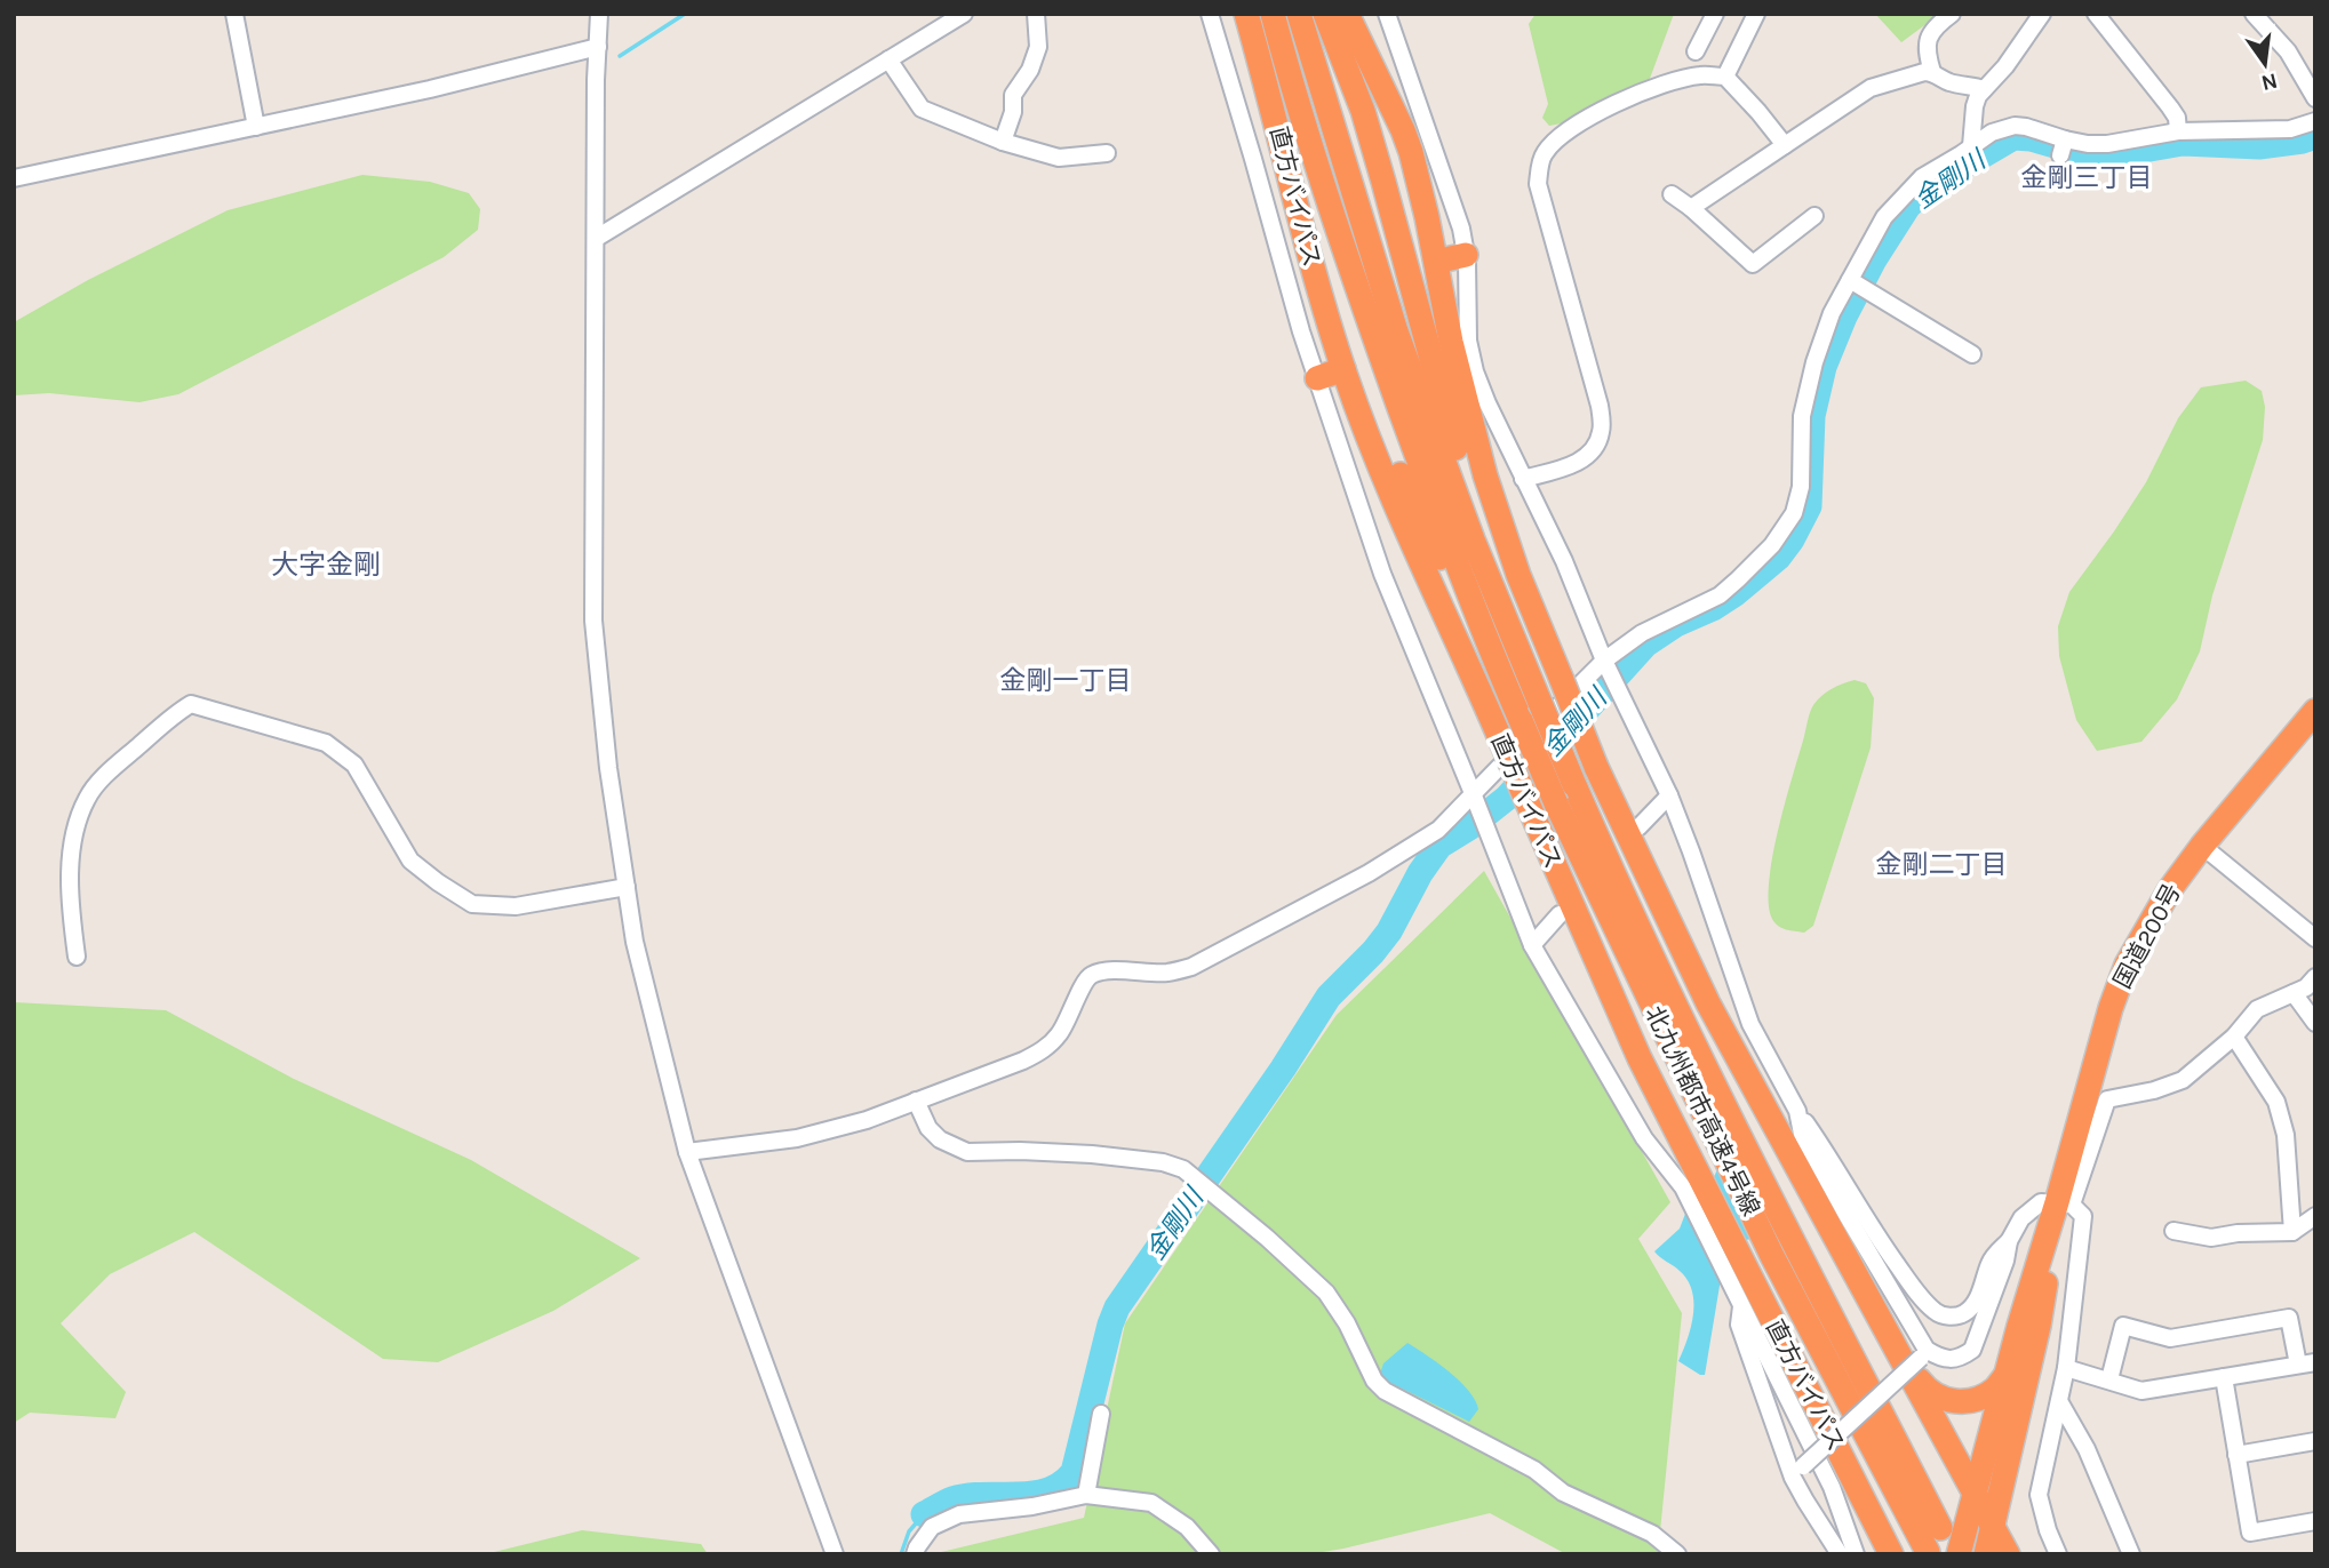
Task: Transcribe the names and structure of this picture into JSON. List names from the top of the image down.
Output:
{
  "streets": {
    "highway": ["直方バイパス", "国道200号", "北九州都市高速4号線"]
  },
  "districts": [
    "金剛三丁目",
    "大字金剛",
    "金剛一丁目",
    "金剛二丁目"
  ],
  "water": ["金剛川"],
  "north": "bottom"
}
